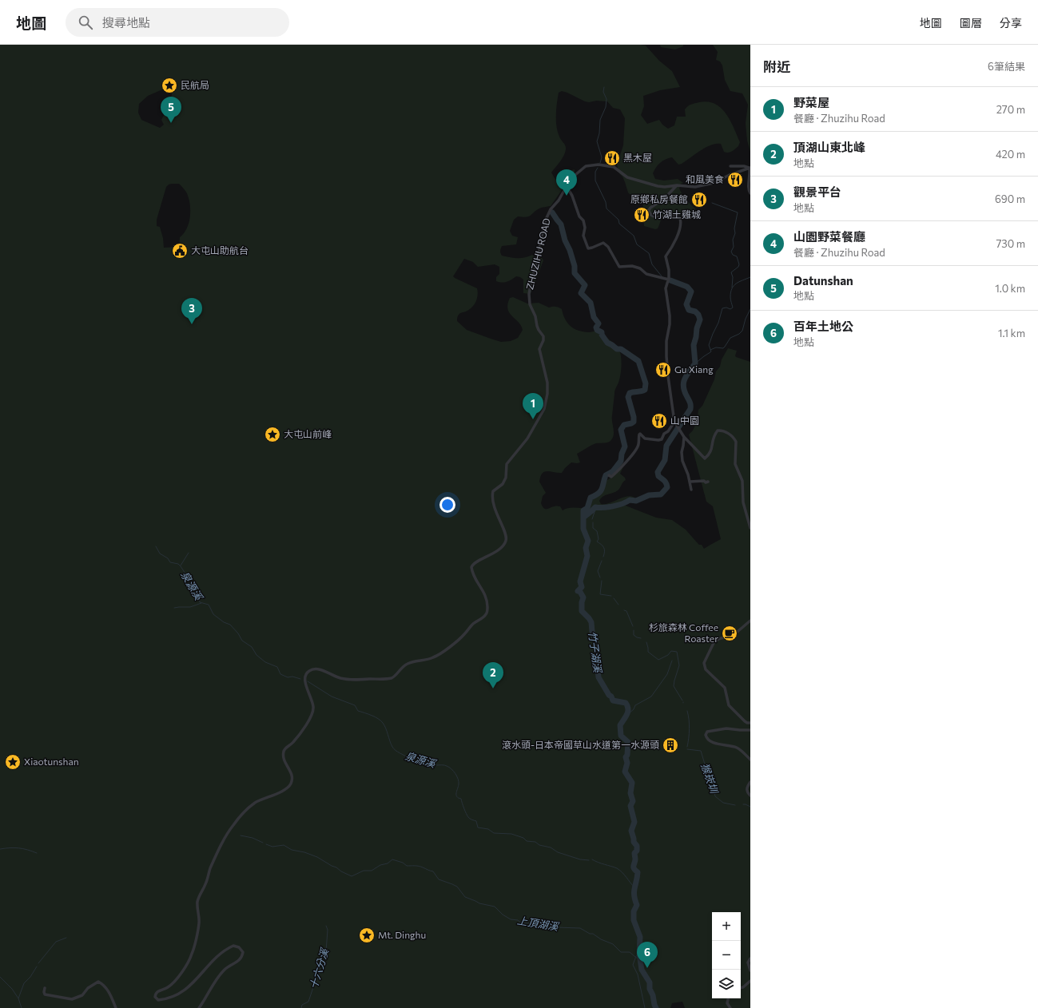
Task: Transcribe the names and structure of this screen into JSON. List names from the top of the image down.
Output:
{
  "streets": {
    "street": ["ZHUZIHU ROAD"]
  },
  "water": [
    "泉源溪",
    "竹子湖溪",
    "猴崁圳",
    "上頂湖溪",
    "十六分溪"
  ],
  "places": {
    "place": [
      "民航局",
      "大屯山前峰",
      "Xiaotunshan",
      "Mt. Dinghu"
    ],
    "restaurant": [
      "黑木屋",
      "和風美食",
      "原鄉私房餐館",
      "竹湖土雞城",
      "Gu Xiang",
      "山中園"
    ],
    "public building": ["大屯山助航台"],
    "cafe": ["杉旅森林 Coffee Roaster"],
    "building": ["滾水頭-日本帝國草山水道第一水源頭"]
  },
  "page": {
    "header": "地圖",
    "search": "搜尋地點",
    "nav": ["地圖", "圖層", "分享"],
    "heading": ["附近", "6筆結果"],
    "list": [
      {
        "mark": "1",
        "name": "野菜屋",
        "note": "餐廳 · Zhuzihu Road",
        "value": "270 m"
      },
      {
        "mark": "2",
        "name": "頂湖山東北峰",
        "note": "地點",
        "value": "420 m"
      },
      {
        "mark": "3",
        "name": "觀景平台",
        "note": "地點",
        "value": "690 m"
      },
      {
        "mark": "4",
        "name": "山園野菜餐廳",
        "note": "餐廳 · Zhuzihu Road",
        "value": "730 m"
      },
      {
        "mark": "5",
        "name": "Datunshan",
        "note": "地點",
        "value": "1.0 km"
      },
      {
        "mark": "6",
        "name": "百年土地公",
        "note": "地點",
        "value": "1.1 km"
      }
    ],
    "pins": [
      "5",
      "4",
      "3",
      "1",
      "2",
      "6"
    ],
    "map_buttons": ["+", "−"]
  }
}
